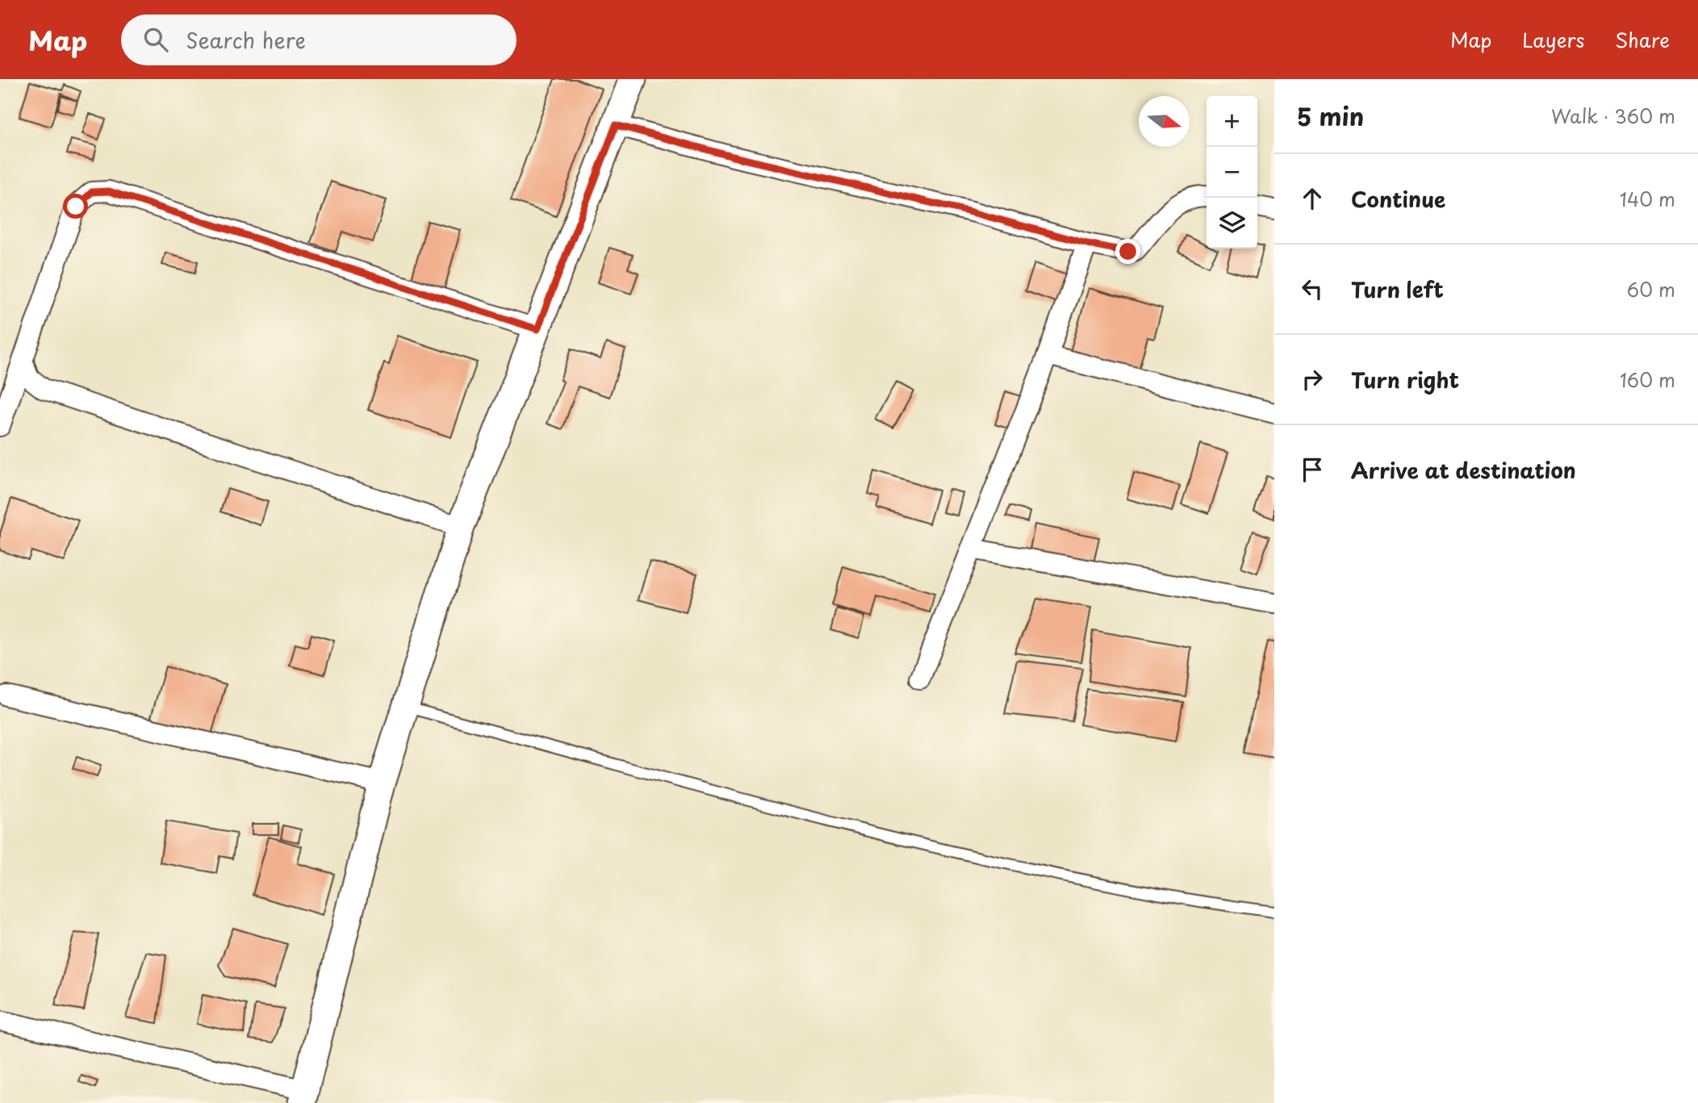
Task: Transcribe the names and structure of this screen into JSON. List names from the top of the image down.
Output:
{
  "north": "right",
  "page": {
    "header": "Map",
    "search": "Search here",
    "nav": ["Map", "Layers", "Share"],
    "heading": ["5 min", "Walk · 360 m"],
    "map_buttons": ["+", "−"],
    "list": [
      ["Continue", "140 m"],
      ["Turn left", "60 m"],
      ["Turn right", "160 m"],
      "Arrive at destination"
    ]
  }
}
